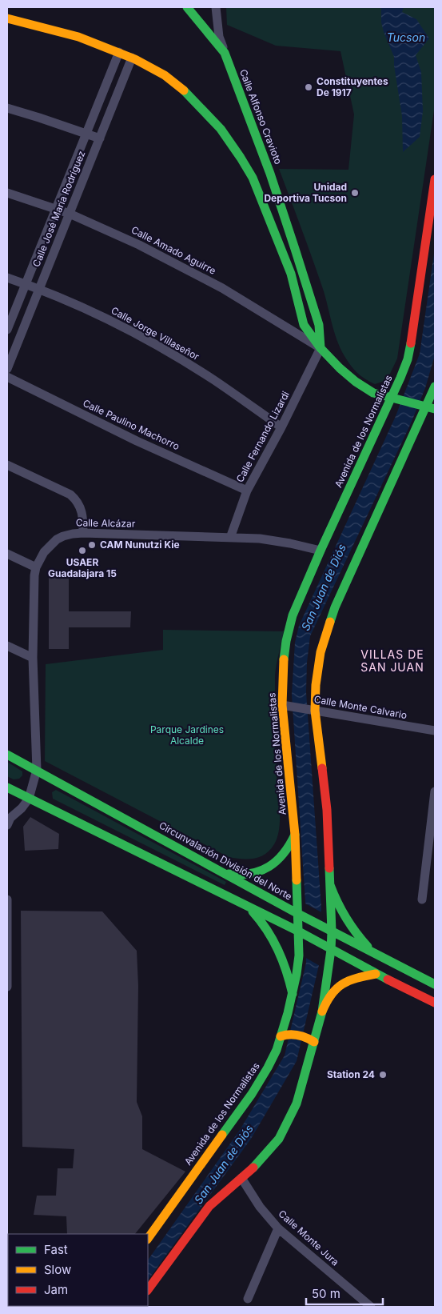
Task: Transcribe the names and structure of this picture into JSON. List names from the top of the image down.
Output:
{
  "streets": {
    "street": [
      "Calle Alfonso Cravioto",
      "Calle José María Rodríguez",
      "Calle Amado Aguirre",
      "Calle Jorge Villaseñor",
      "Calle Paulino Machorro",
      "Avenida de los Normalistas",
      "Calle Fernando Lizardi",
      "Calle Alcázar",
      "Calle Monte Calvario",
      "Circunvalación División del Norte",
      "Calle Monte Jura"
    ]
  },
  "crossings": [
    ["Calle Alfonso Cravioto", "Calle Amado Aguirre"],
    ["Calle Alfonso Cravioto", "Calle Fernando Lizardi"],
    ["Calle José María Rodríguez", "Calle Amado Aguirre"],
    ["Calle José María Rodríguez", "Calle Jorge Villaseñor"],
    ["Calle Amado Aguirre", "Calle Fernando Lizardi"],
    ["Calle Jorge Villaseñor", "Calle Fernando Lizardi"],
    ["Calle Paulino Machorro", "Calle Fernando Lizardi"],
    ["Avenida de los Normalistas", "Calle Alcázar"],
    ["Avenida de los Normalistas", "Calle Monte Calvario"],
    ["Avenida de los Normalistas", "Circunvalación División del Norte"],
    ["Calle Fernando Lizardi", "Calle Alcázar"],
    ["Calle Alcázar", "Circunvalación División del Norte"]
  ],
  "districts": ["VILLAS DE SAN JUAN"],
  "water": ["Tucson", "San Juan de Diós"],
  "parks": ["Parque Jardines Alcalde"],
  "places": [
    "Constituyentes De 1917",
    "Unidad Deportiva Tucson",
    "CAM Nunutzi Kie",
    "USAER Guadalajara 15",
    "Station 24"
  ],
  "legend": ["Fast", "Slow", "Jam"],
  "scale_bar": "50 m"
}
